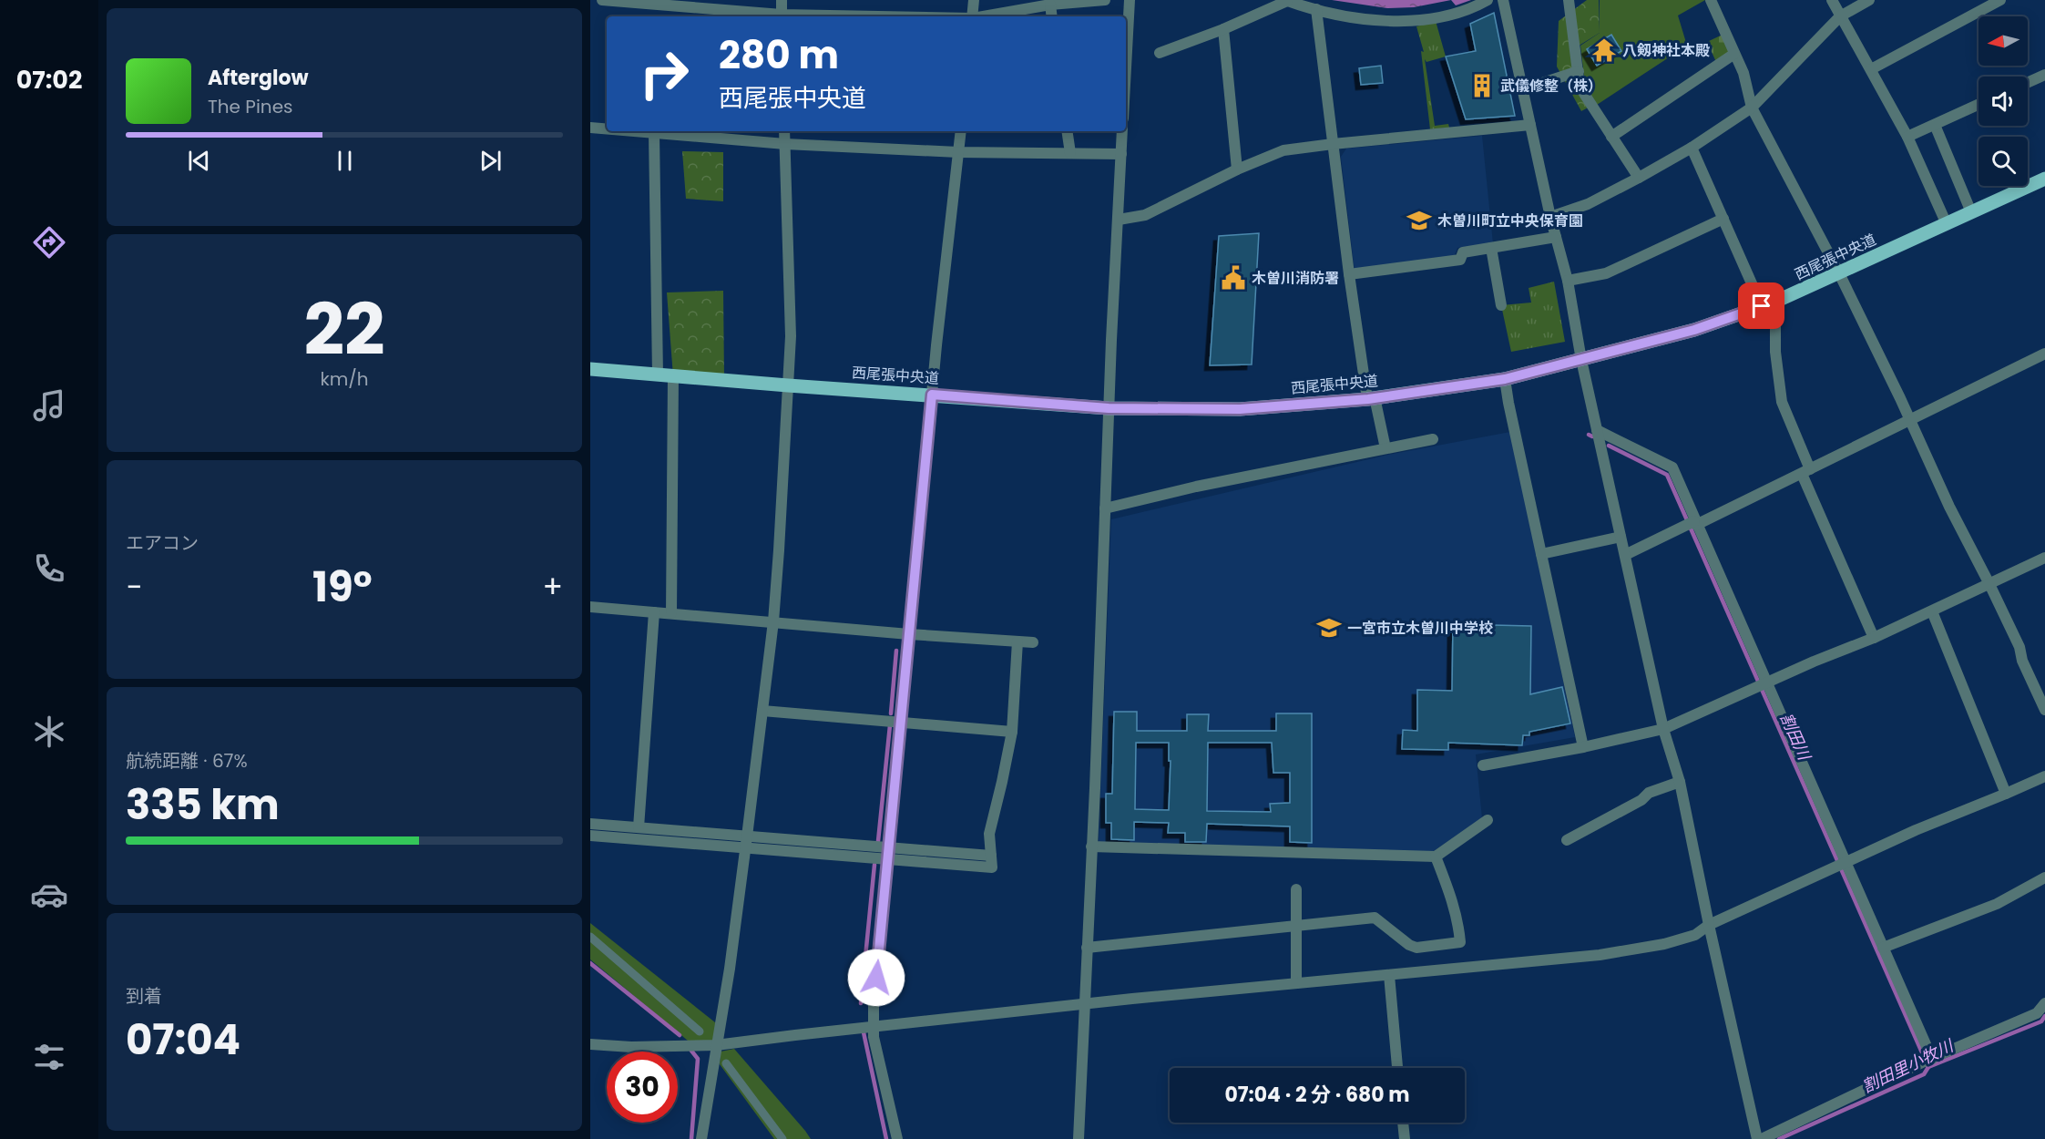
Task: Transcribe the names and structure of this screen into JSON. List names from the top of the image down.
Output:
{
  "streets": {
    "main road": ["西尾張中央道"]
  },
  "water": ["割田川", "割田里小牧川"],
  "places": {
    "temple": ["八剱神社本殿"],
    "building": ["武儀修整（株）"],
    "school or university": ["木曽川町立中央保育園", "一宮市立木曽川中学校"],
    "public building": ["木曽川消防署"]
  },
  "north": "left",
  "page": {
    "tabs": "07:02",
    "turn": ["280 m", "西尾張中央道"],
    "song": ["Afterglow", "The Pines"],
    "tile": [
      ["22", "km/h"],
      "エアコン",
      ["航続距離 · 67%", "335 km"],
      ["到着", "07:04"]
    ],
    "heat": ["−", "19°", "+"],
    "limit": "30",
    "trip": "07:04 · 2 分 · 680 m"
  }
}
